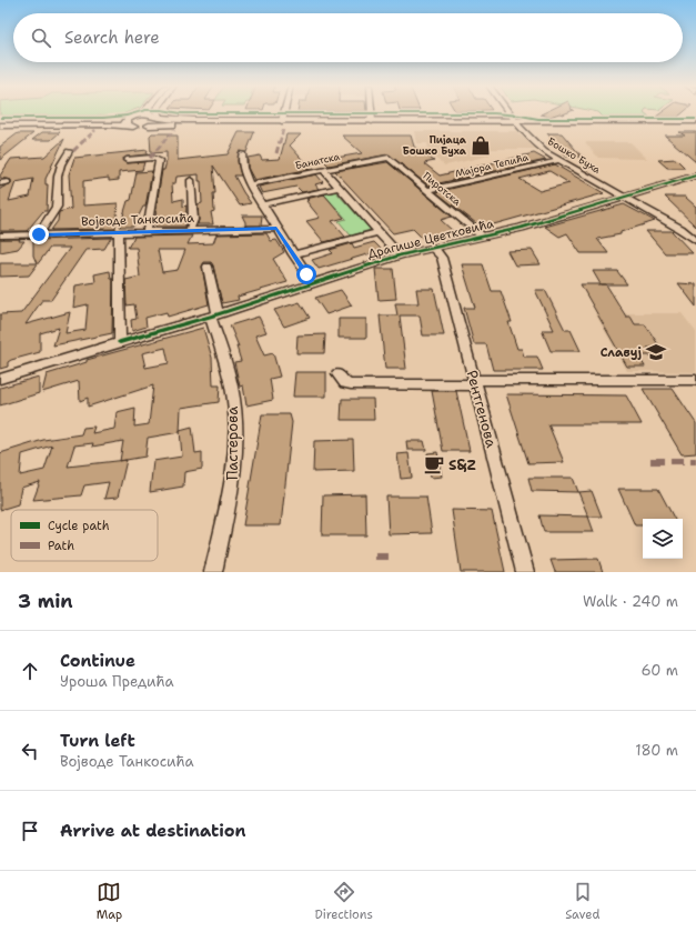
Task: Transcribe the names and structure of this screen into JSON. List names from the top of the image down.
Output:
{
  "streets": {
    "street": [
      "Бошко Буха",
      "Банатска",
      "Мајора Тепића",
      "Пиротска",
      "Војводе Танкосића",
      "Драгише Цветковића",
      "Рентгенова",
      "Пастерова"
    ]
  },
  "crossings": [
    ["Бошко Буха", "Мајора Тепића"],
    ["Бошко Буха", "Драгише Цветковића"],
    ["Банатска", "Пиротска"],
    ["Мајора Тепића", "Пиротска"],
    ["Пиротска", "Драгише Цветковића"],
    ["Драгише Цветковића", "Рентгенова"],
    ["Драгише Цветковића", "Пастерова"]
  ],
  "places": {
    "shop": ["Пијаца Бошко Буха"],
    "school or university": ["Славуј"],
    "cafe": ["S&Z"]
  },
  "legend": ["Cycle path", "Path"],
  "page": {
    "search": "Search here",
    "heading": ["3 min", "Walk · 240 m"],
    "list": [
      ["Continue", "Уроша Предића", "60 m"],
      ["Turn left", "Војводе Танкосића", "180 m"],
      "Arrive at destination"
    ],
    "nav": ["Map", "Directions", "Saved"]
  }
}
